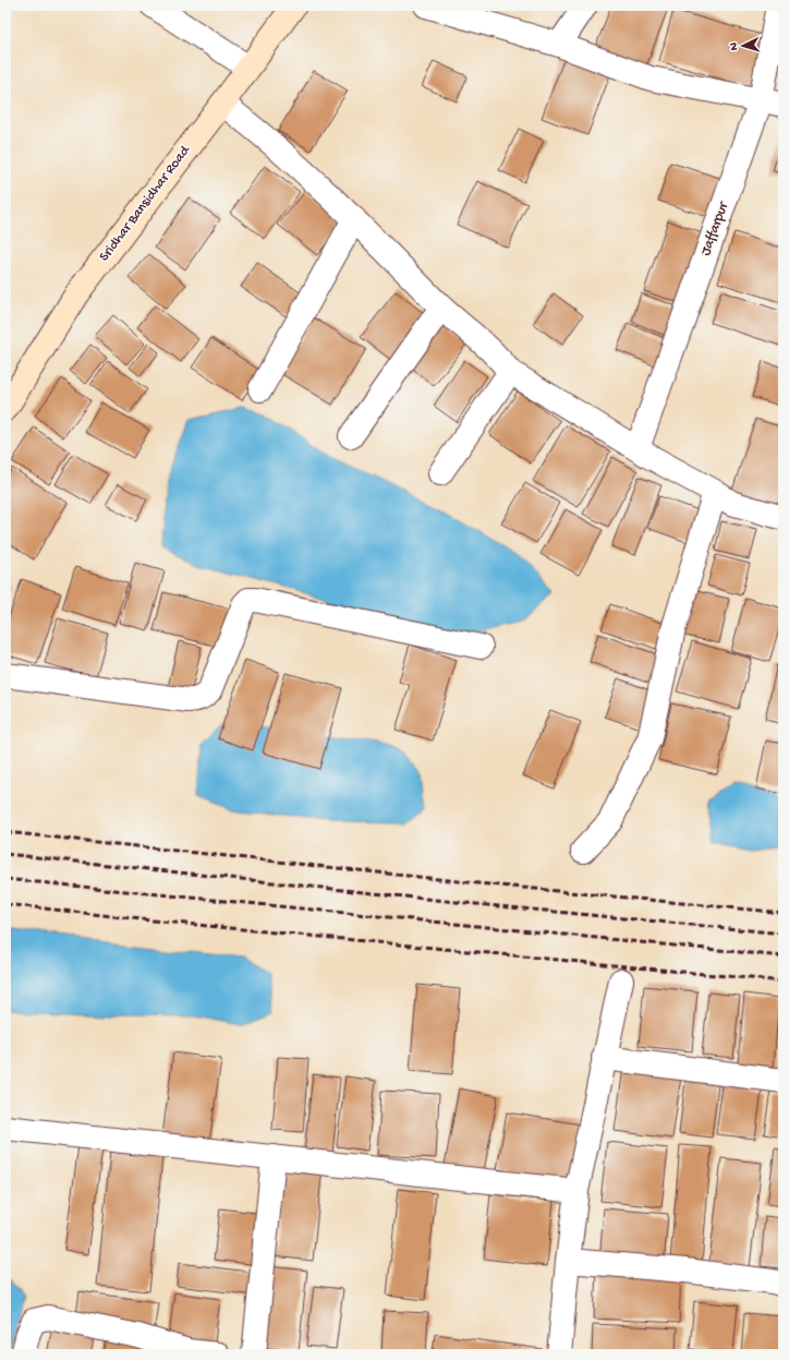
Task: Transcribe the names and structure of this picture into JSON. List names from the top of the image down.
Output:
{
  "streets": {
    "street": ["Sridhar Bansidhar Road", "Jaffarpur"]
  },
  "north": "left"
}
